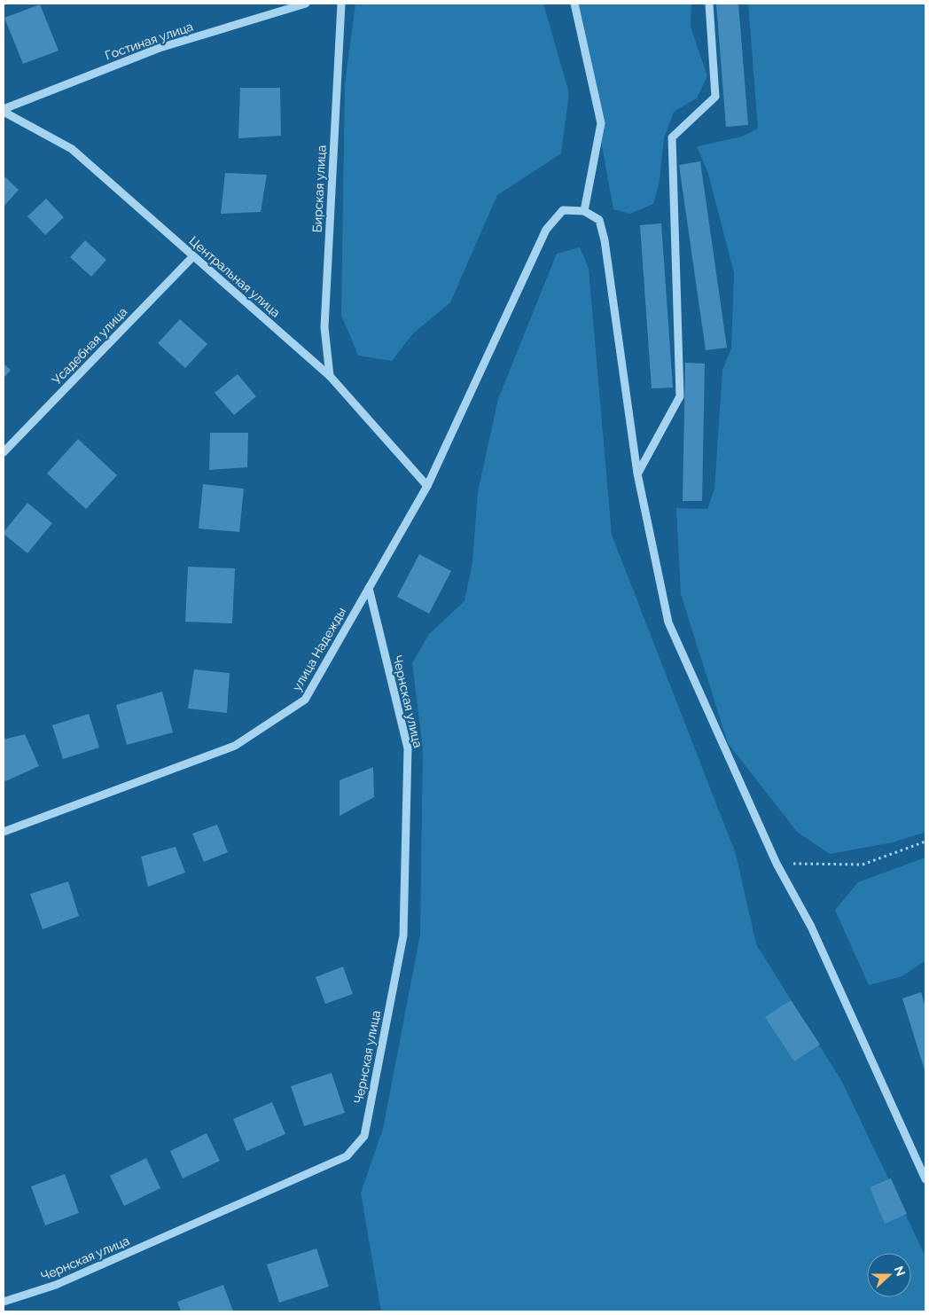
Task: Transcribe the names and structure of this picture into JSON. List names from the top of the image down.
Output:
{
  "streets": {
    "street": [
      "Гостиная улица",
      "Бирская улица",
      "Центральная улица",
      "Усадебная улица",
      "улица Надежды",
      "Чернская улица"
    ]
  },
  "crossings": [
    ["Гостиная улица", "Центральная улица"],
    ["Бирская улица", "Центральная улица"],
    ["Центральная улица", "Усадебная улица"],
    ["Центральная улица", "улица Надежды"],
    ["улица Надежды", "Чернская улица"]
  ],
  "north": "right"
}
